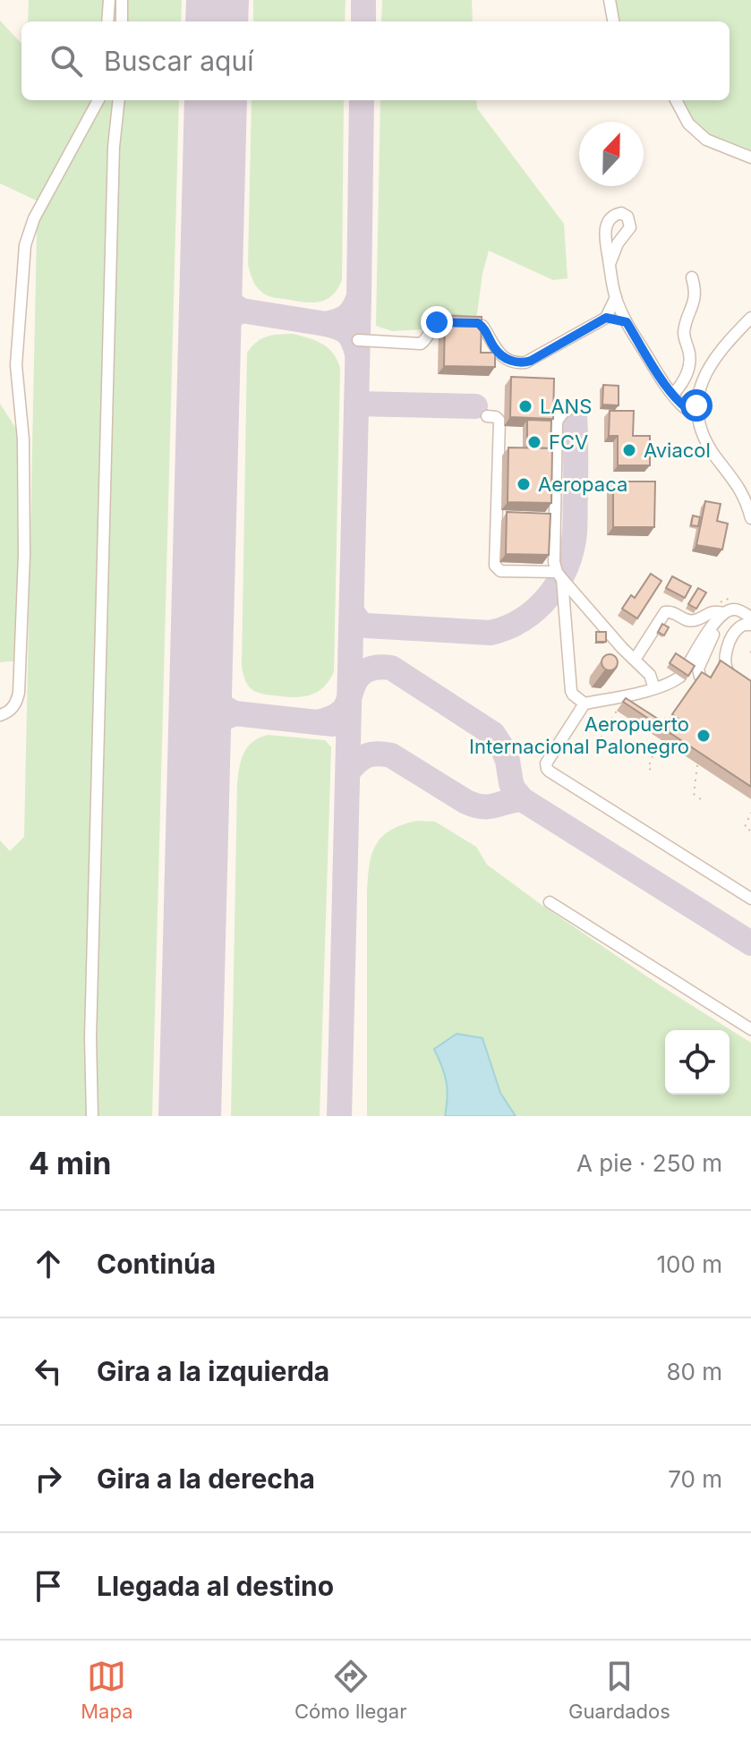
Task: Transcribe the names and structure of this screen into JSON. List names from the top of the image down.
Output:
{
  "places": [
    "LANS",
    "FCV",
    "Aviacol",
    "Aeropaca",
    "Aeropuerto Internacional Palonegro"
  ],
  "north": "top",
  "page": {
    "search": "Buscar aquí",
    "heading": ["4 min", "A pie · 250 m"],
    "list": [
      ["Continúa", "100 m"],
      ["Gira a la izquierda", "80 m"],
      ["Gira a la derecha", "70 m"],
      "Llegada al destino"
    ],
    "nav": ["Mapa", "Cómo llegar", "Guardados"]
  }
}
